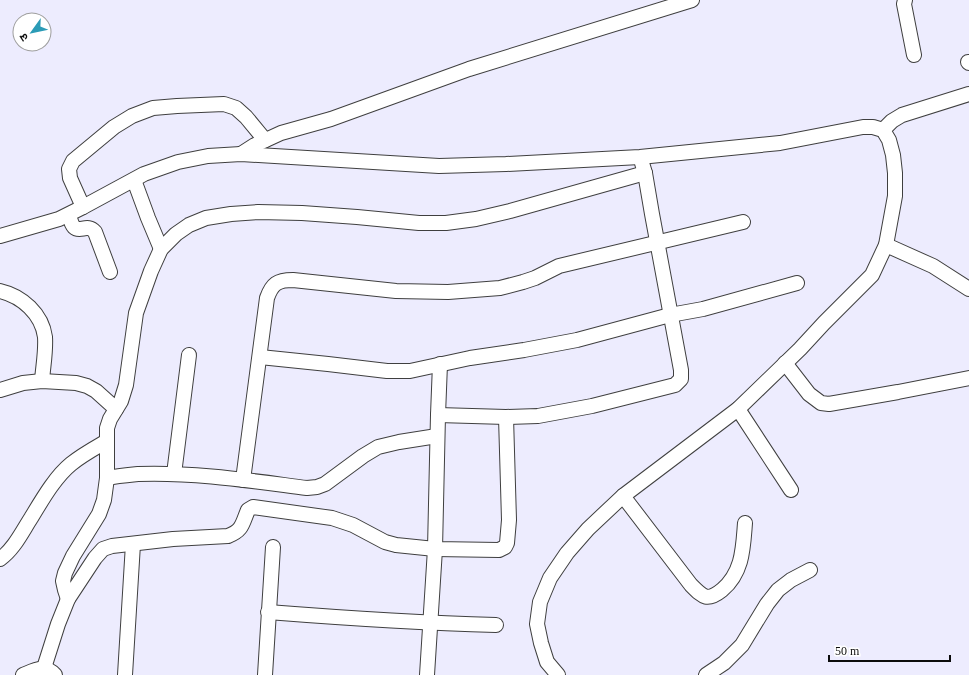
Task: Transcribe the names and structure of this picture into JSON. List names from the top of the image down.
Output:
{
  "scale_bar": "50 m",
  "north": "bottom left"
}
